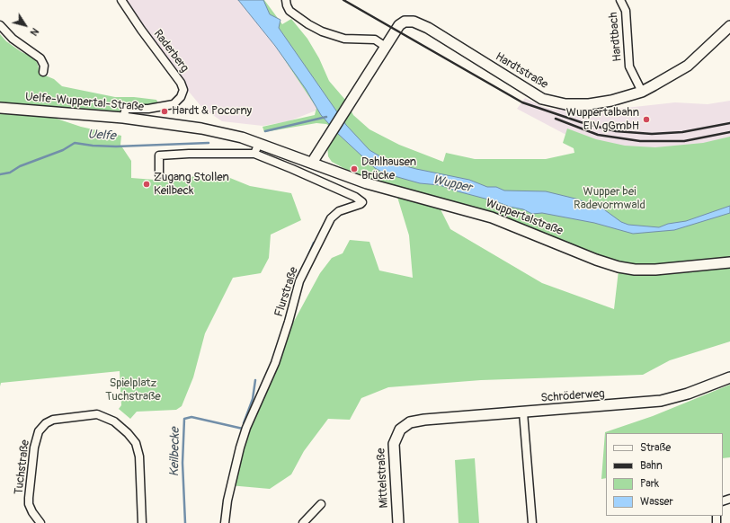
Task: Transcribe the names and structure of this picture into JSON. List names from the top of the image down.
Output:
{
  "streets": {
    "main road": [
      "Hardtstraße",
      "Uelfe-Wuppertal-Straße",
      "Wuppertalstraße",
      "Schröderweg",
      "Mittelstraße"
    ],
    "street": [
      "Hardtbach",
      "Raderberg",
      "Flurstraße",
      "Tuchstraße"
    ]
  },
  "crossings": [
    ["Hardtbach", "Hardtstraße"],
    ["Raderberg", "Uelfe-Wuppertal-Straße"],
    ["Hardtstraße", "Uelfe-Wuppertal-Straße"],
    ["Hardtstraße", "Wuppertalstraße"],
    ["Uelfe-Wuppertal-Straße", "Wuppertalstraße"],
    ["Schröderweg", "Mittelstraße"]
  ],
  "water": ["Uelfe", "Wupper", "Keilbecke"],
  "parks": ["Wupper bei Radevormwald", "Spielplatz Tuchstraße"],
  "places": [
    "Hardt & Pocorny",
    "Wuppertalbahn EIV gGmbH",
    "Dahlhausen Brücke",
    "Zugang Stollen Keilbeck"
  ],
  "legend": [
    "Straße",
    "Bahn",
    "Park",
    "Wasser"
  ],
  "north": "bottom right"
}
